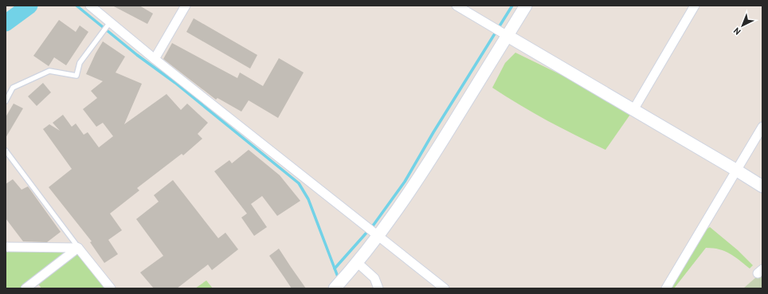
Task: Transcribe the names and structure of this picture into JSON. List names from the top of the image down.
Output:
{
  "north": "bottom left"
}
